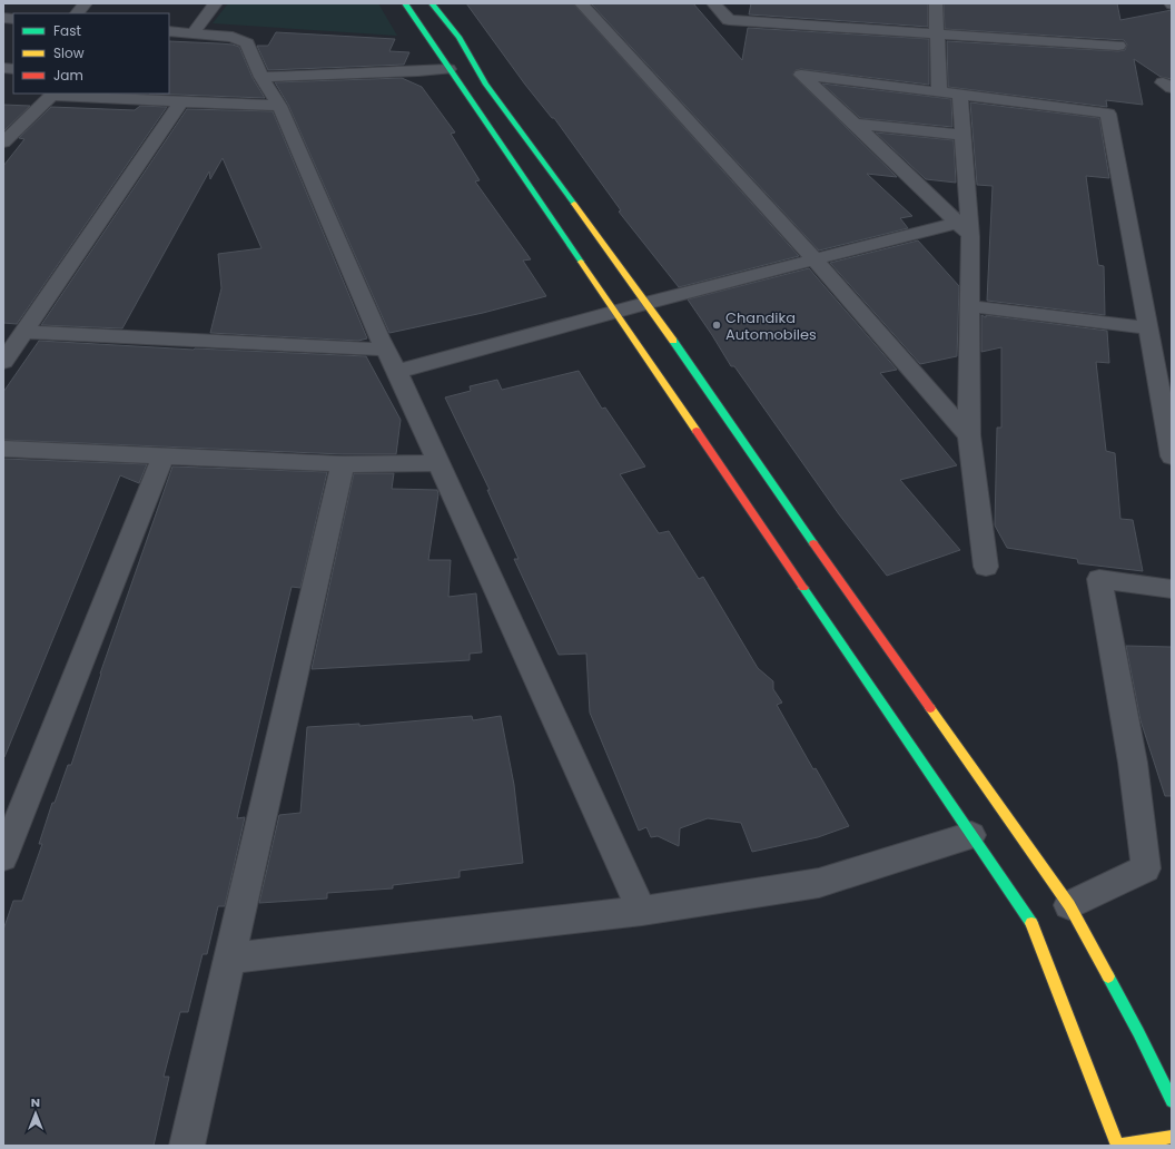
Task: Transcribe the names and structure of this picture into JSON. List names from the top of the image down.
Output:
{
  "places": ["Chandika Automobiles"],
  "legend": ["Fast", "Slow", "Jam"],
  "north": "top"
}
